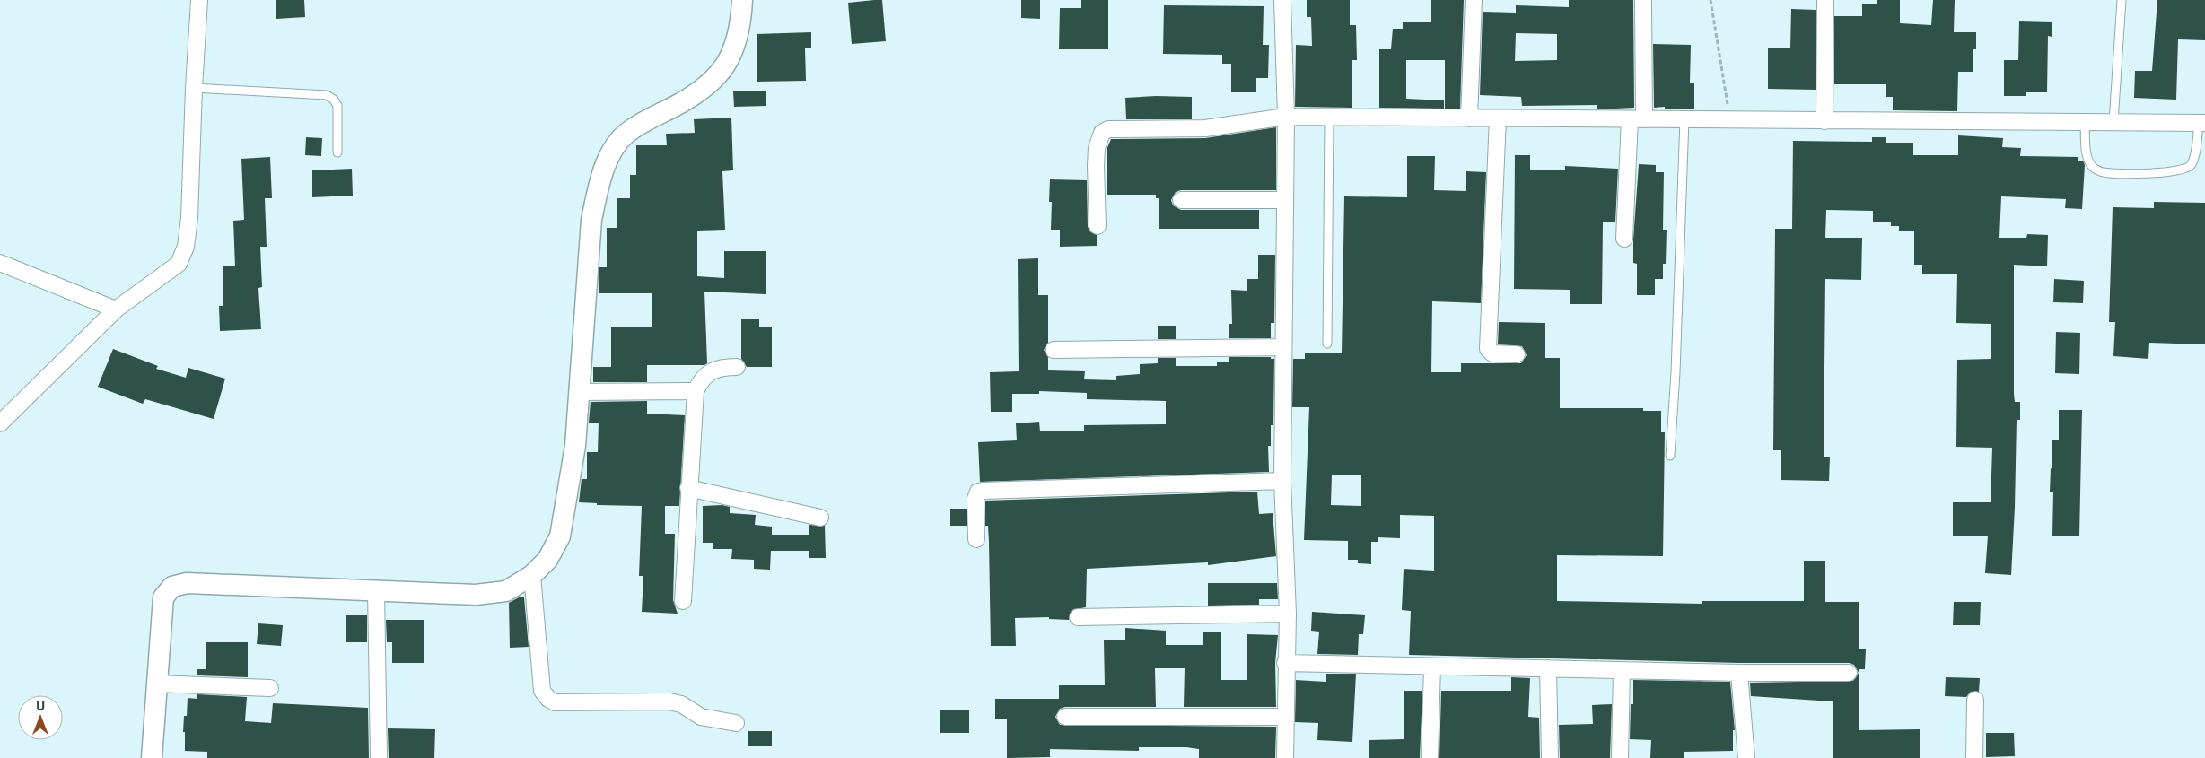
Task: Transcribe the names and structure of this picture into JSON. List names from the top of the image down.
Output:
{
  "north": "top"
}
